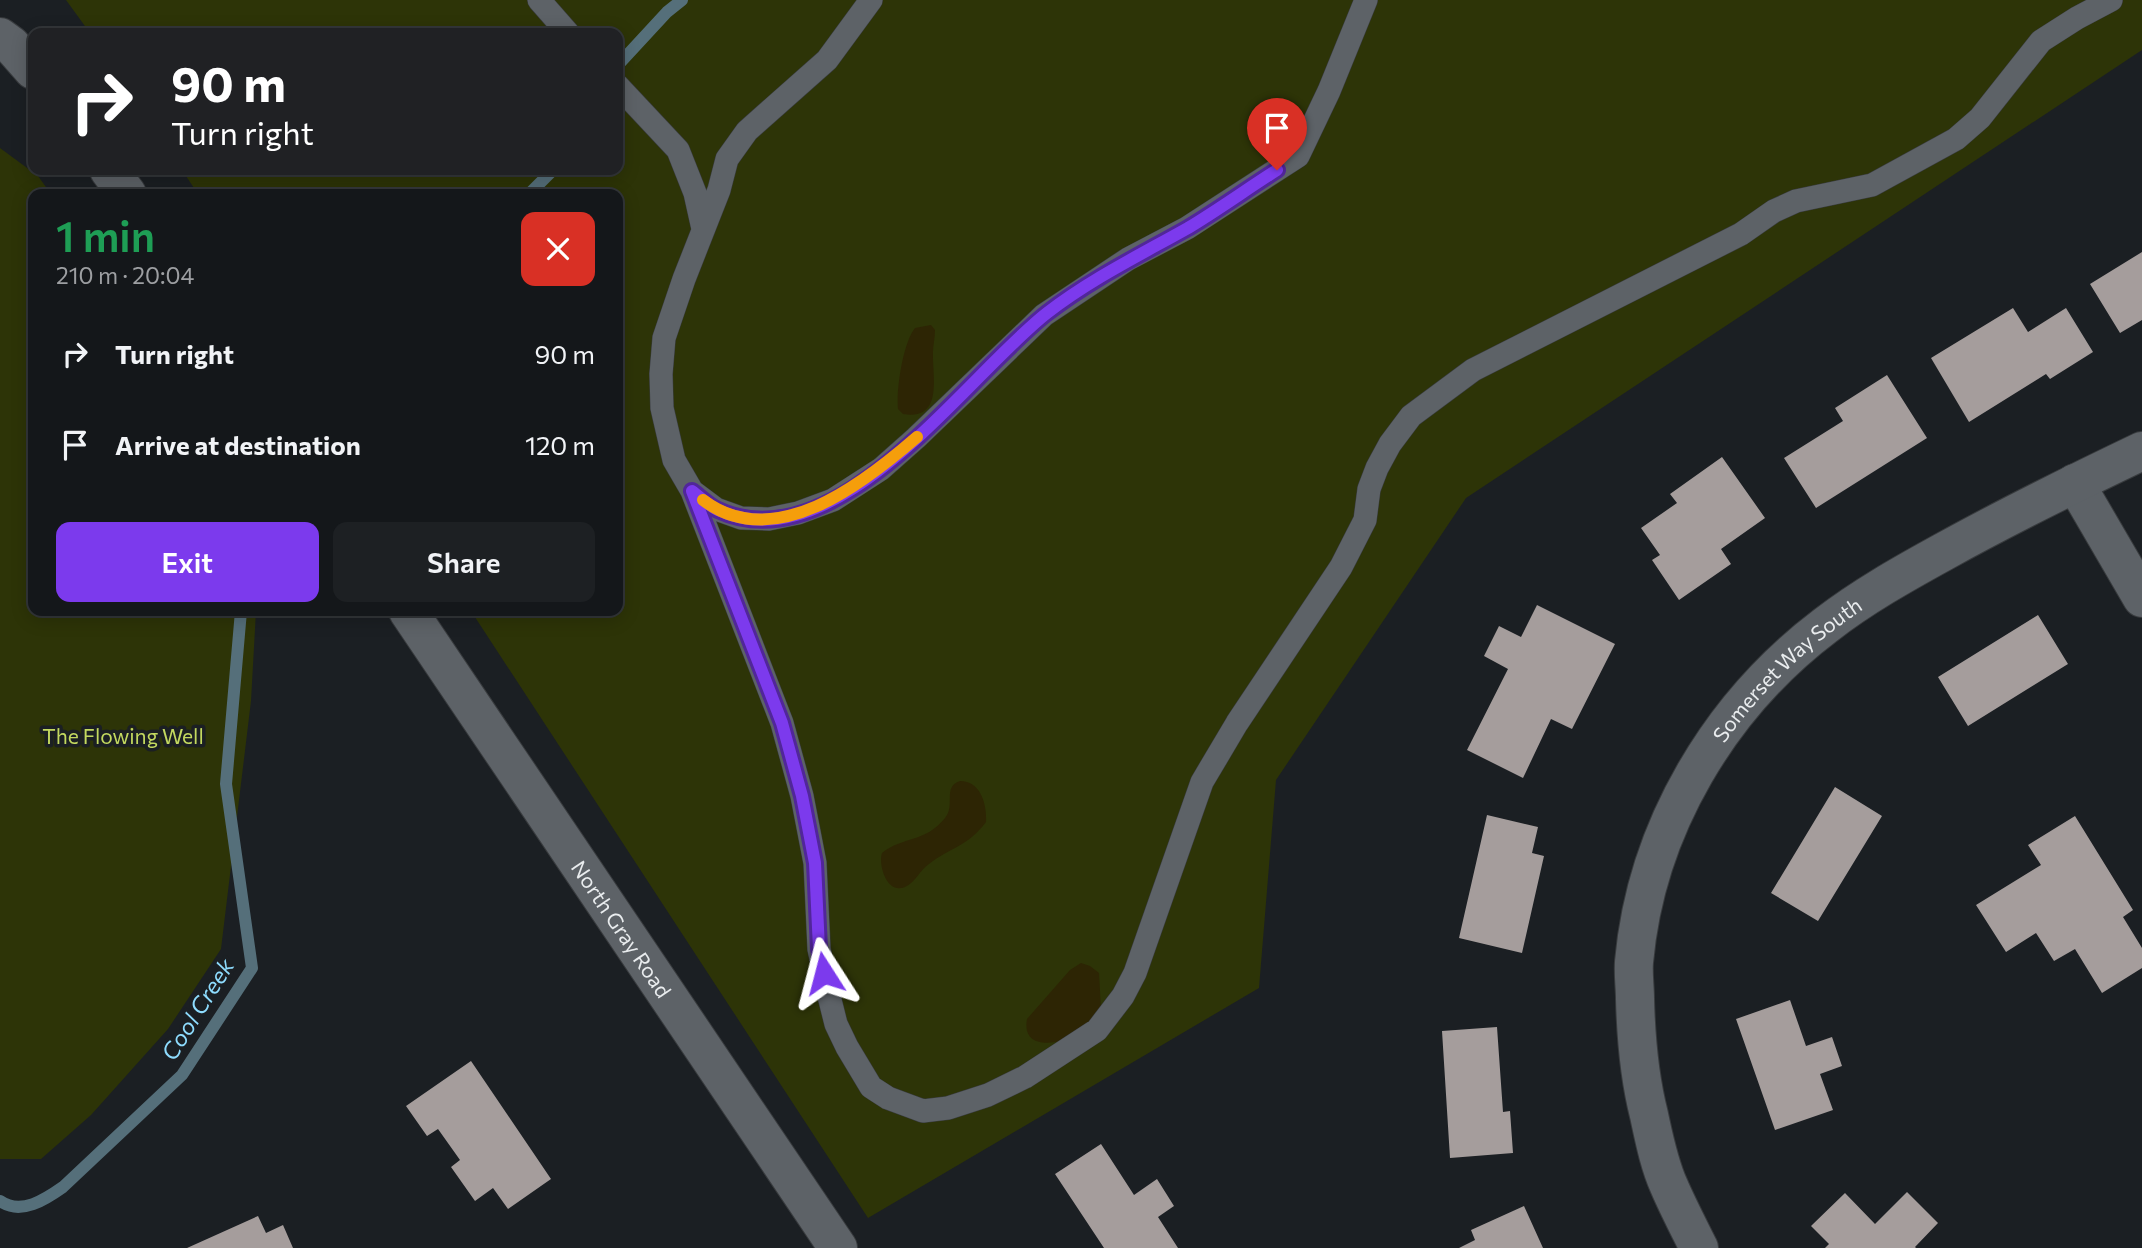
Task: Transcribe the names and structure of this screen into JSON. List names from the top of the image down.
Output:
{
  "streets": {
    "street": ["Somerset Way South", "North Gray Road"]
  },
  "water": ["Cool Creek"],
  "parks": ["The Flowing Well"],
  "page": {
    "turn": ["90 m", "Turn right"],
    "heading": ["1 min", "210 m · 20:04"],
    "list": [
      {
        "name": "Turn right",
        "value": "90 m"
      },
      {
        "name": "Arrive at destination",
        "value": "120 m"
      }
    ],
    "buttons": ["Exit", "Share"]
  }
}
